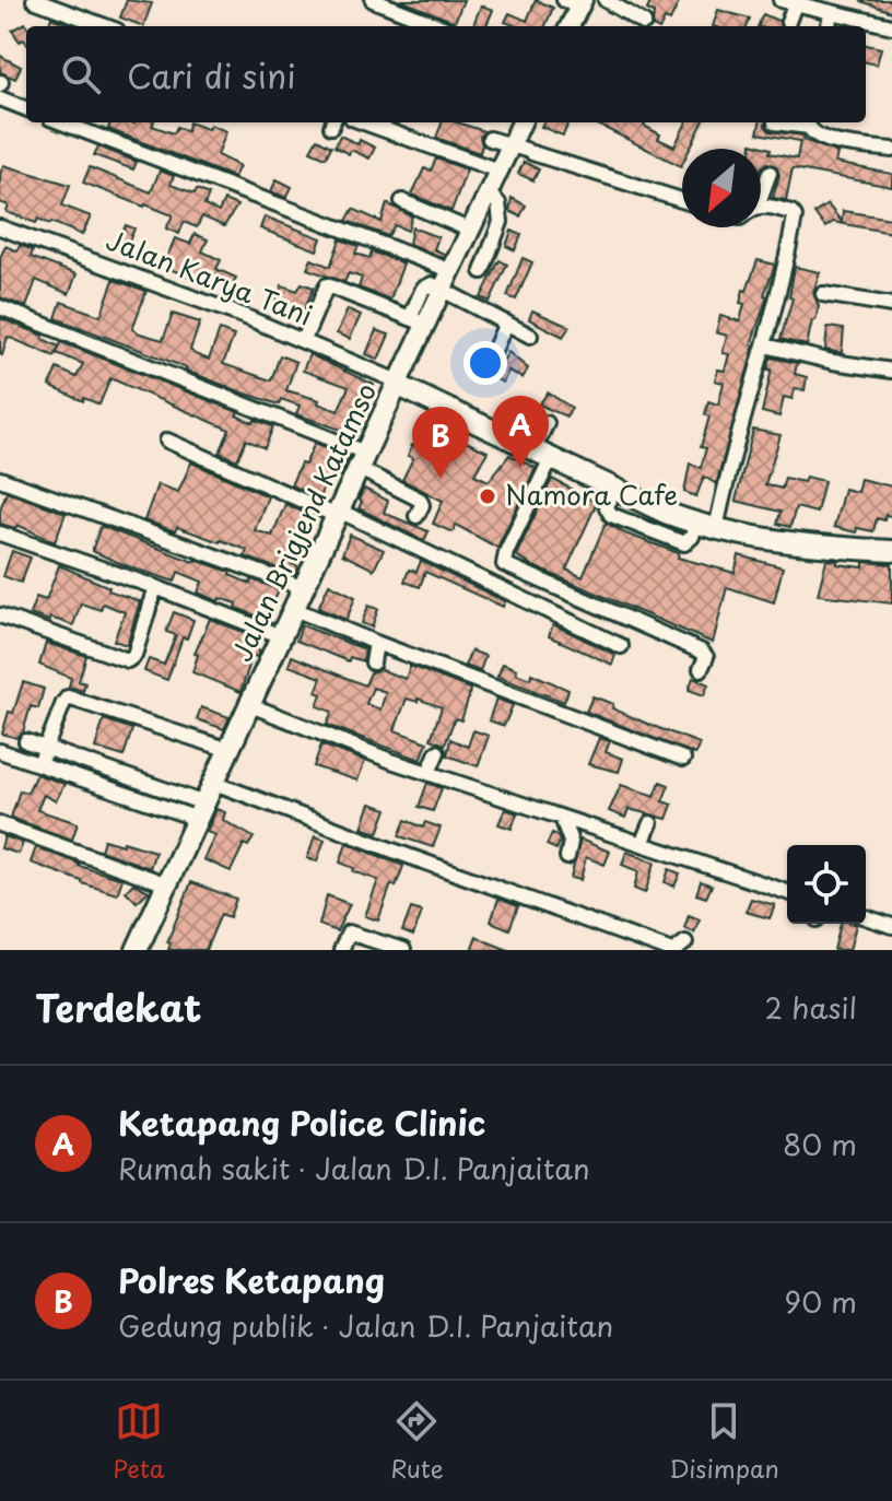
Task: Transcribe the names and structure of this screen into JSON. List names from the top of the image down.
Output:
{
  "streets": {
    "highway": ["Jalan Brigjend Katamso"],
    "street": ["Jalan Karya Tani"]
  },
  "crossings": [
    ["Jalan Karya Tani", "Jalan Brigjend Katamso"]
  ],
  "places": ["Namora Cafe"],
  "north": "bottom left",
  "page": {
    "search": "Cari di sini",
    "pins": ["A", "B"],
    "heading": ["Terdekat", "2 hasil"],
    "list": [
      {
        "mark": "A",
        "name": "Ketapang Police Clinic",
        "note": "Rumah sakit · Jalan D.I. Panjaitan",
        "value": "80 m"
      },
      {
        "mark": "B",
        "name": "Polres Ketapang",
        "note": "Gedung publik · Jalan D.I. Panjaitan",
        "value": "90 m"
      }
    ],
    "nav": ["Peta", "Rute", "Disimpan"]
  }
}
